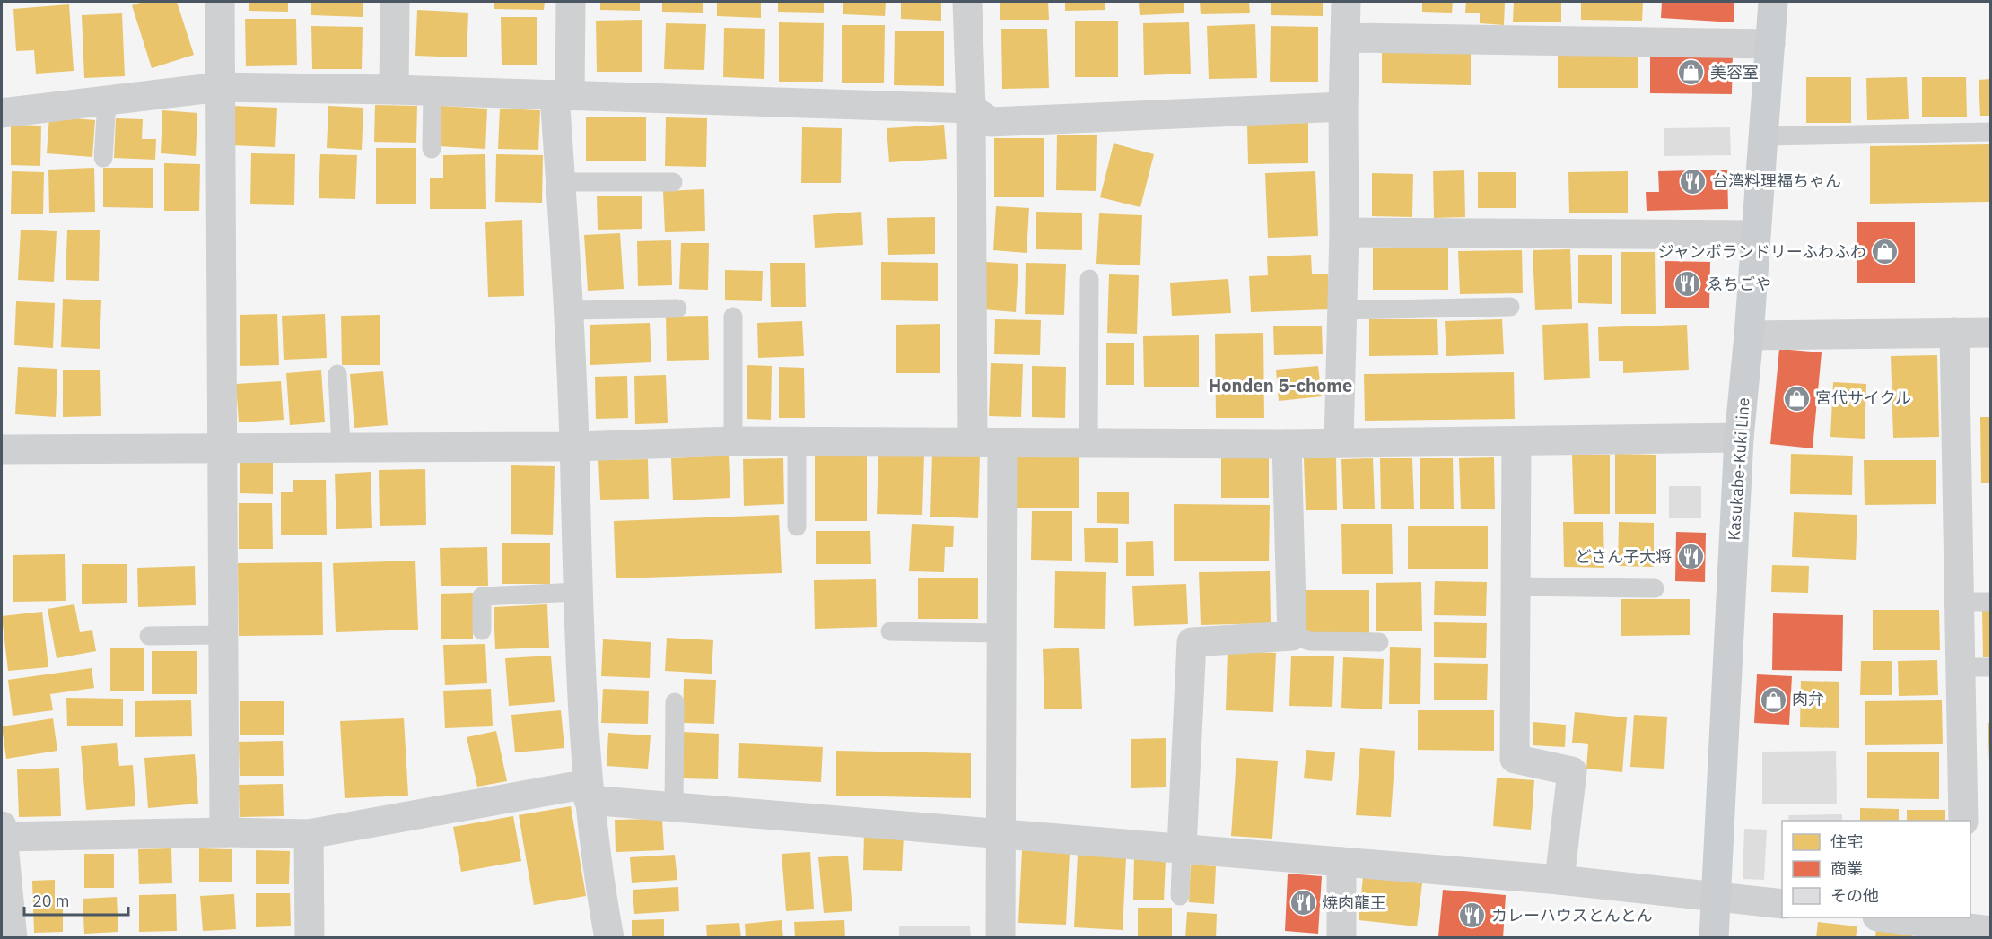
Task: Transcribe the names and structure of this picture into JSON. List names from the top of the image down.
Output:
{
  "streets": {
    "main road": ["Kasukabe-Kuki Line"]
  },
  "districts": ["Honden 5-chome"],
  "places": {
    "shop": [
      "美容室",
      "ジャンボランドリーふわふわ",
      "宮代サイクル",
      "肉弁"
    ],
    "restaurant": [
      "台湾料理福ちゃん",
      "ゑちごや",
      "どさん子大将",
      "焼肉龍王",
      "カレーハウスとんとん"
    ]
  },
  "legend": ["住宅", "商業", "その他"],
  "scale_bar": "20 m"
}
